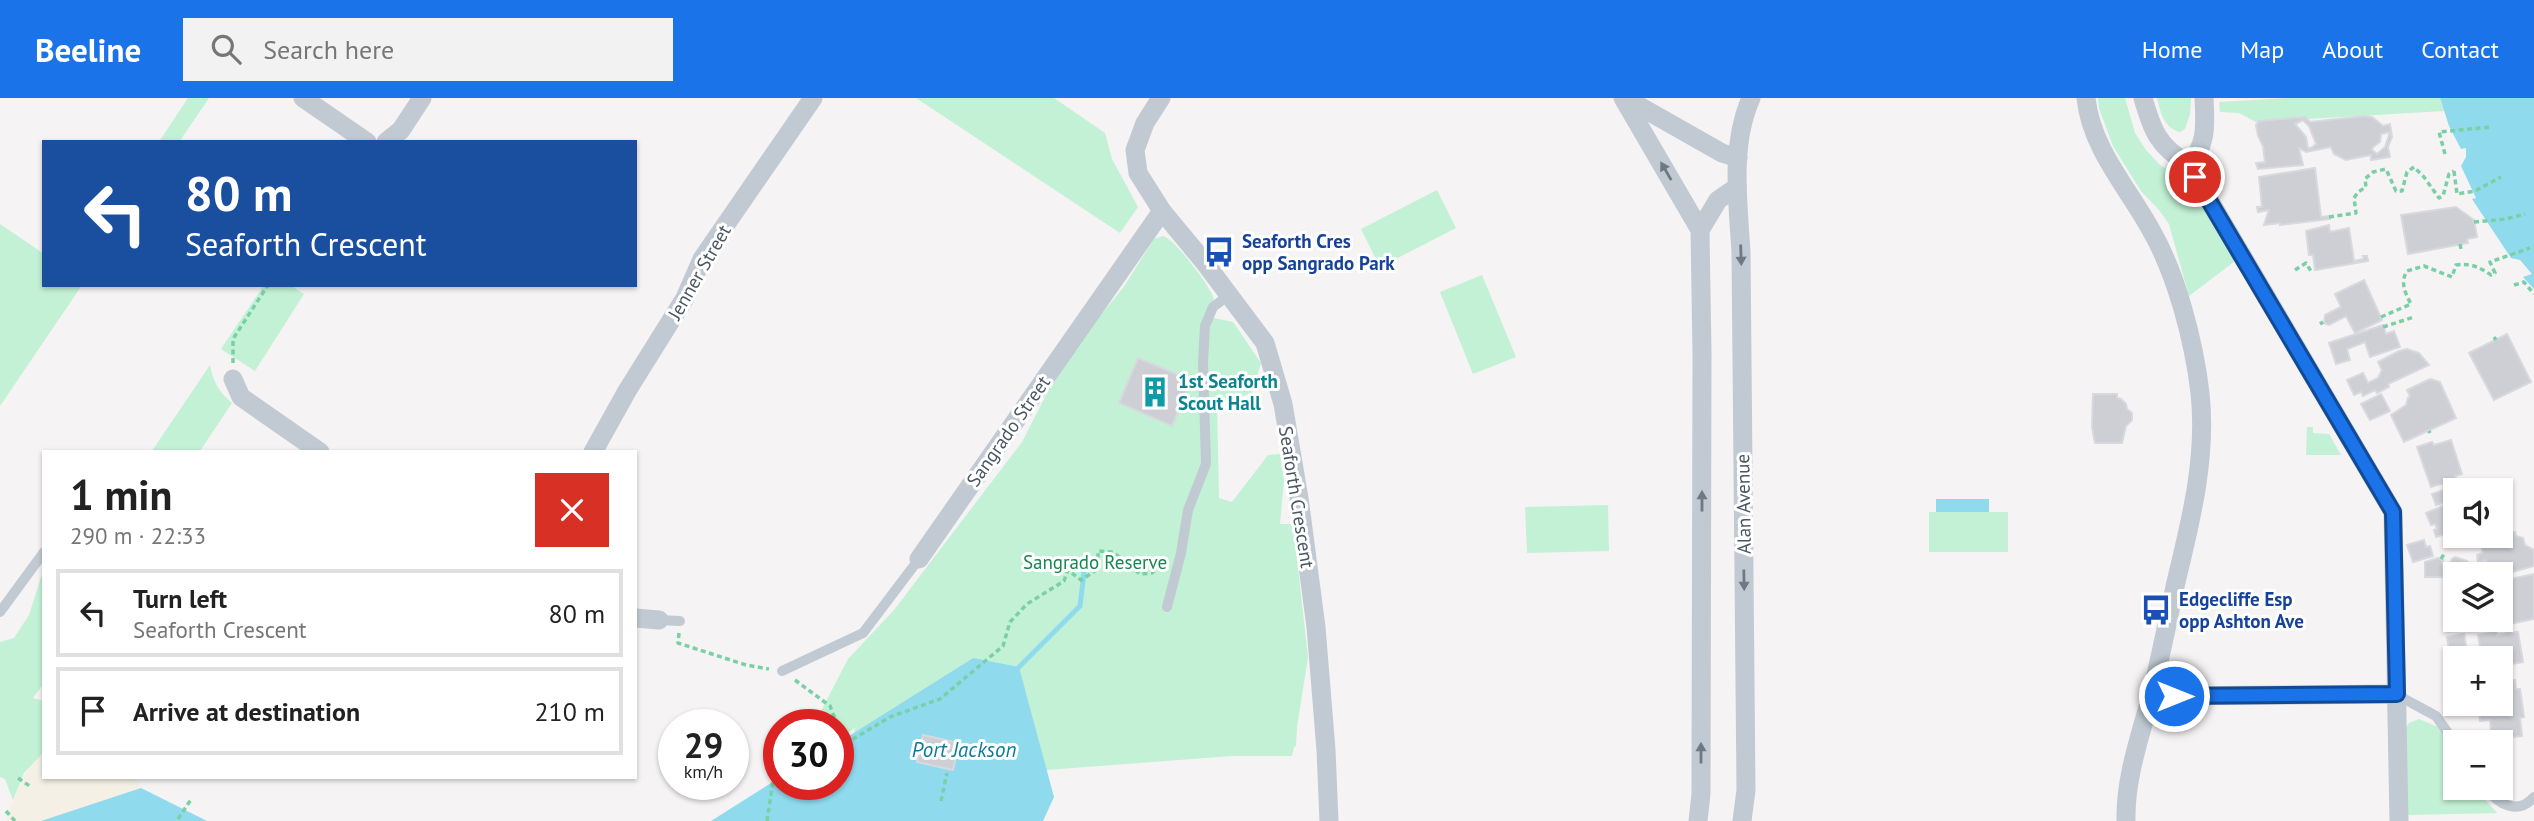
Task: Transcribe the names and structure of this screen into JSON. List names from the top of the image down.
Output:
{
  "streets": {
    "street": [
      "Jenner Street",
      "Sangrado Street",
      "Seaforth Crescent",
      "Alan Avenue"
    ]
  },
  "crossings": [
    ["Sangrado Street", "Seaforth Crescent"]
  ],
  "water": ["Port Jackson"],
  "parks": ["Sangrado Reserve"],
  "places": {
    "bus stop": ["Seaforth Cres opp Sangrado Park", "Edgecliffe Esp opp Ashton Ave"],
    "building": ["1st Seaforth Scout Hall"]
  },
  "page": {
    "header": "Beeline",
    "search": "Search here",
    "nav": [
      "Home",
      "Map",
      "About",
      "Contact"
    ],
    "turn": ["80 m", "Seaforth Crescent"],
    "heading": ["1 min", "290 m · 22:33"],
    "map_buttons": ["+", "−"],
    "list": [
      {
        "name": "Turn left",
        "note": "Seaforth Crescent",
        "value": "80 m"
      },
      {
        "name": "Arrive at destination",
        "value": "210 m"
      }
    ],
    "speed": "29 km/h",
    "limit": "30"
  }
}
